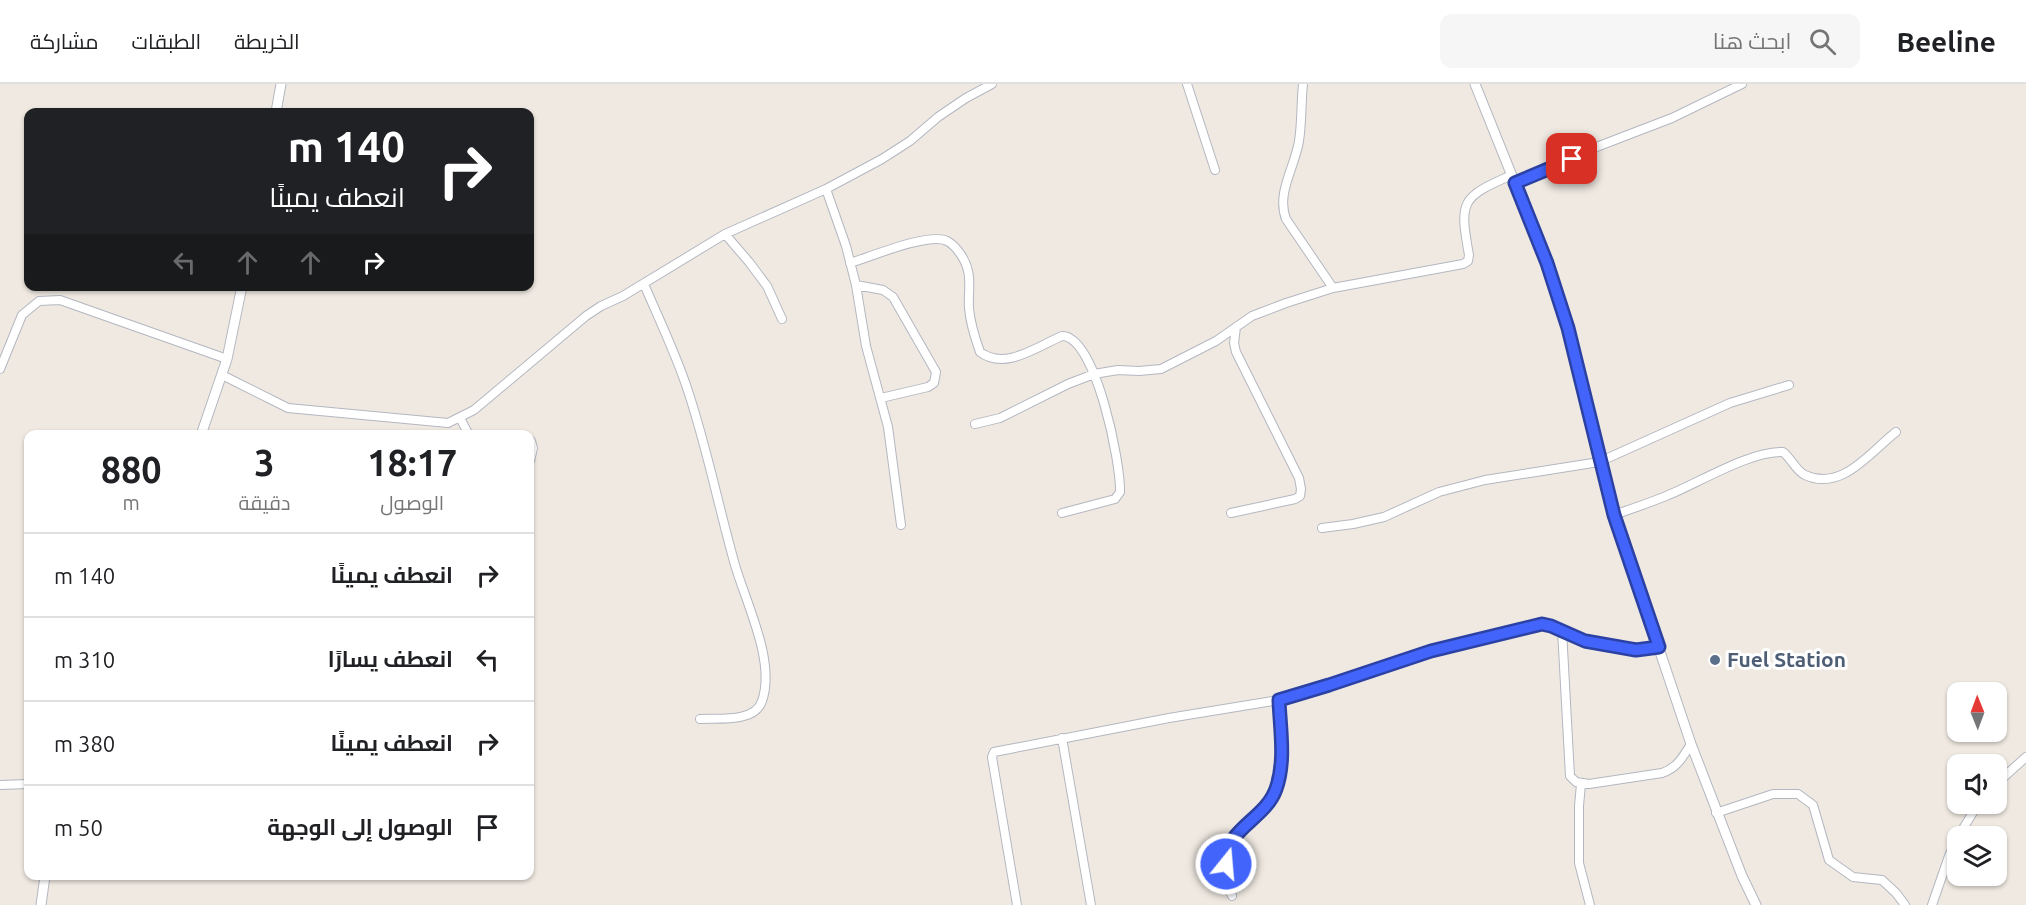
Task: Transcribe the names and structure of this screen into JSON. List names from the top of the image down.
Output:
{
  "places": ["Fuel Station"],
  "north": "top",
  "page": {
    "header": "Beeline",
    "search": "ابحث هنا",
    "nav": ["الخريطة", "الطبقات", "مشاركة"],
    "turn": ["140 m", "انعطف يمينًا"],
    "eta": [
      "18:17",
      "الوصول",
      "3",
      "دقيقة",
      "880",
      "m"
    ],
    "list": [
      {
        "name": "انعطف يمينًا",
        "value": "140 m"
      },
      {
        "name": "انعطف يسارًا",
        "value": "310 m"
      },
      {
        "name": "انعطف يمينًا",
        "value": "380 m"
      },
      {
        "name": "الوصول إلى الوجهة",
        "value": "50 m"
      }
    ]
  }
}
